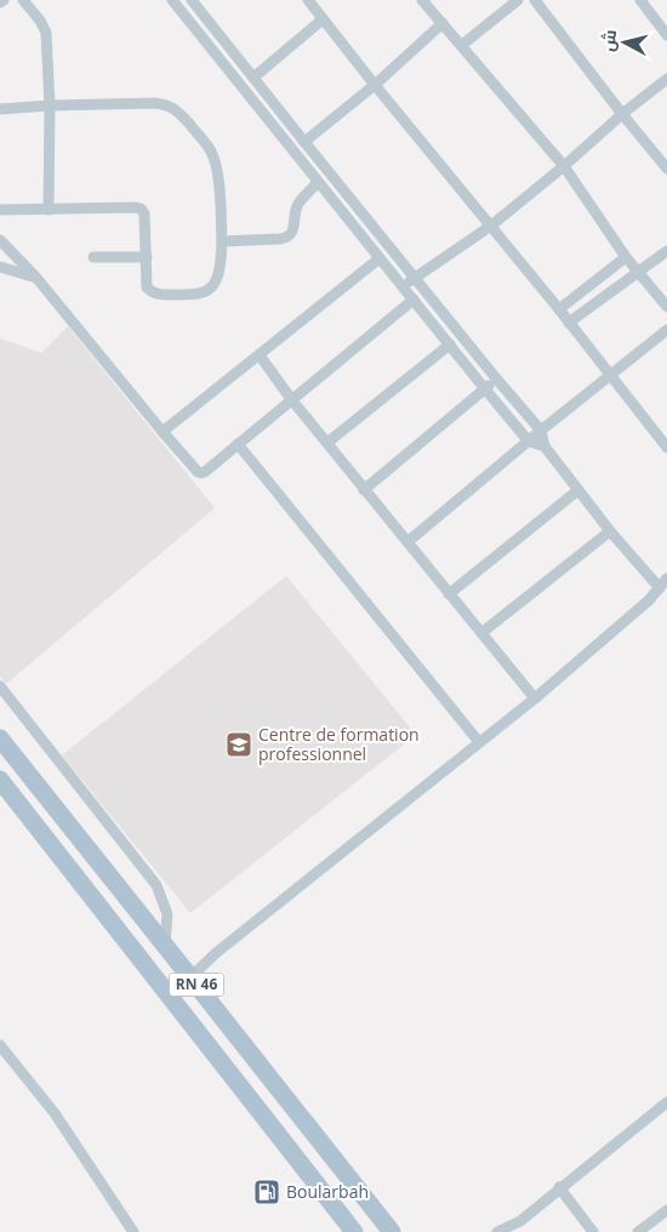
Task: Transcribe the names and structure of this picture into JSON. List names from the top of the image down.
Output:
{
  "streets": {
    "main road": ["RN 46"]
  },
  "places": {
    "school or university": ["Centre de formation professionnel"],
    "fuel station": ["Boularbah"]
  },
  "north": "left"
}
